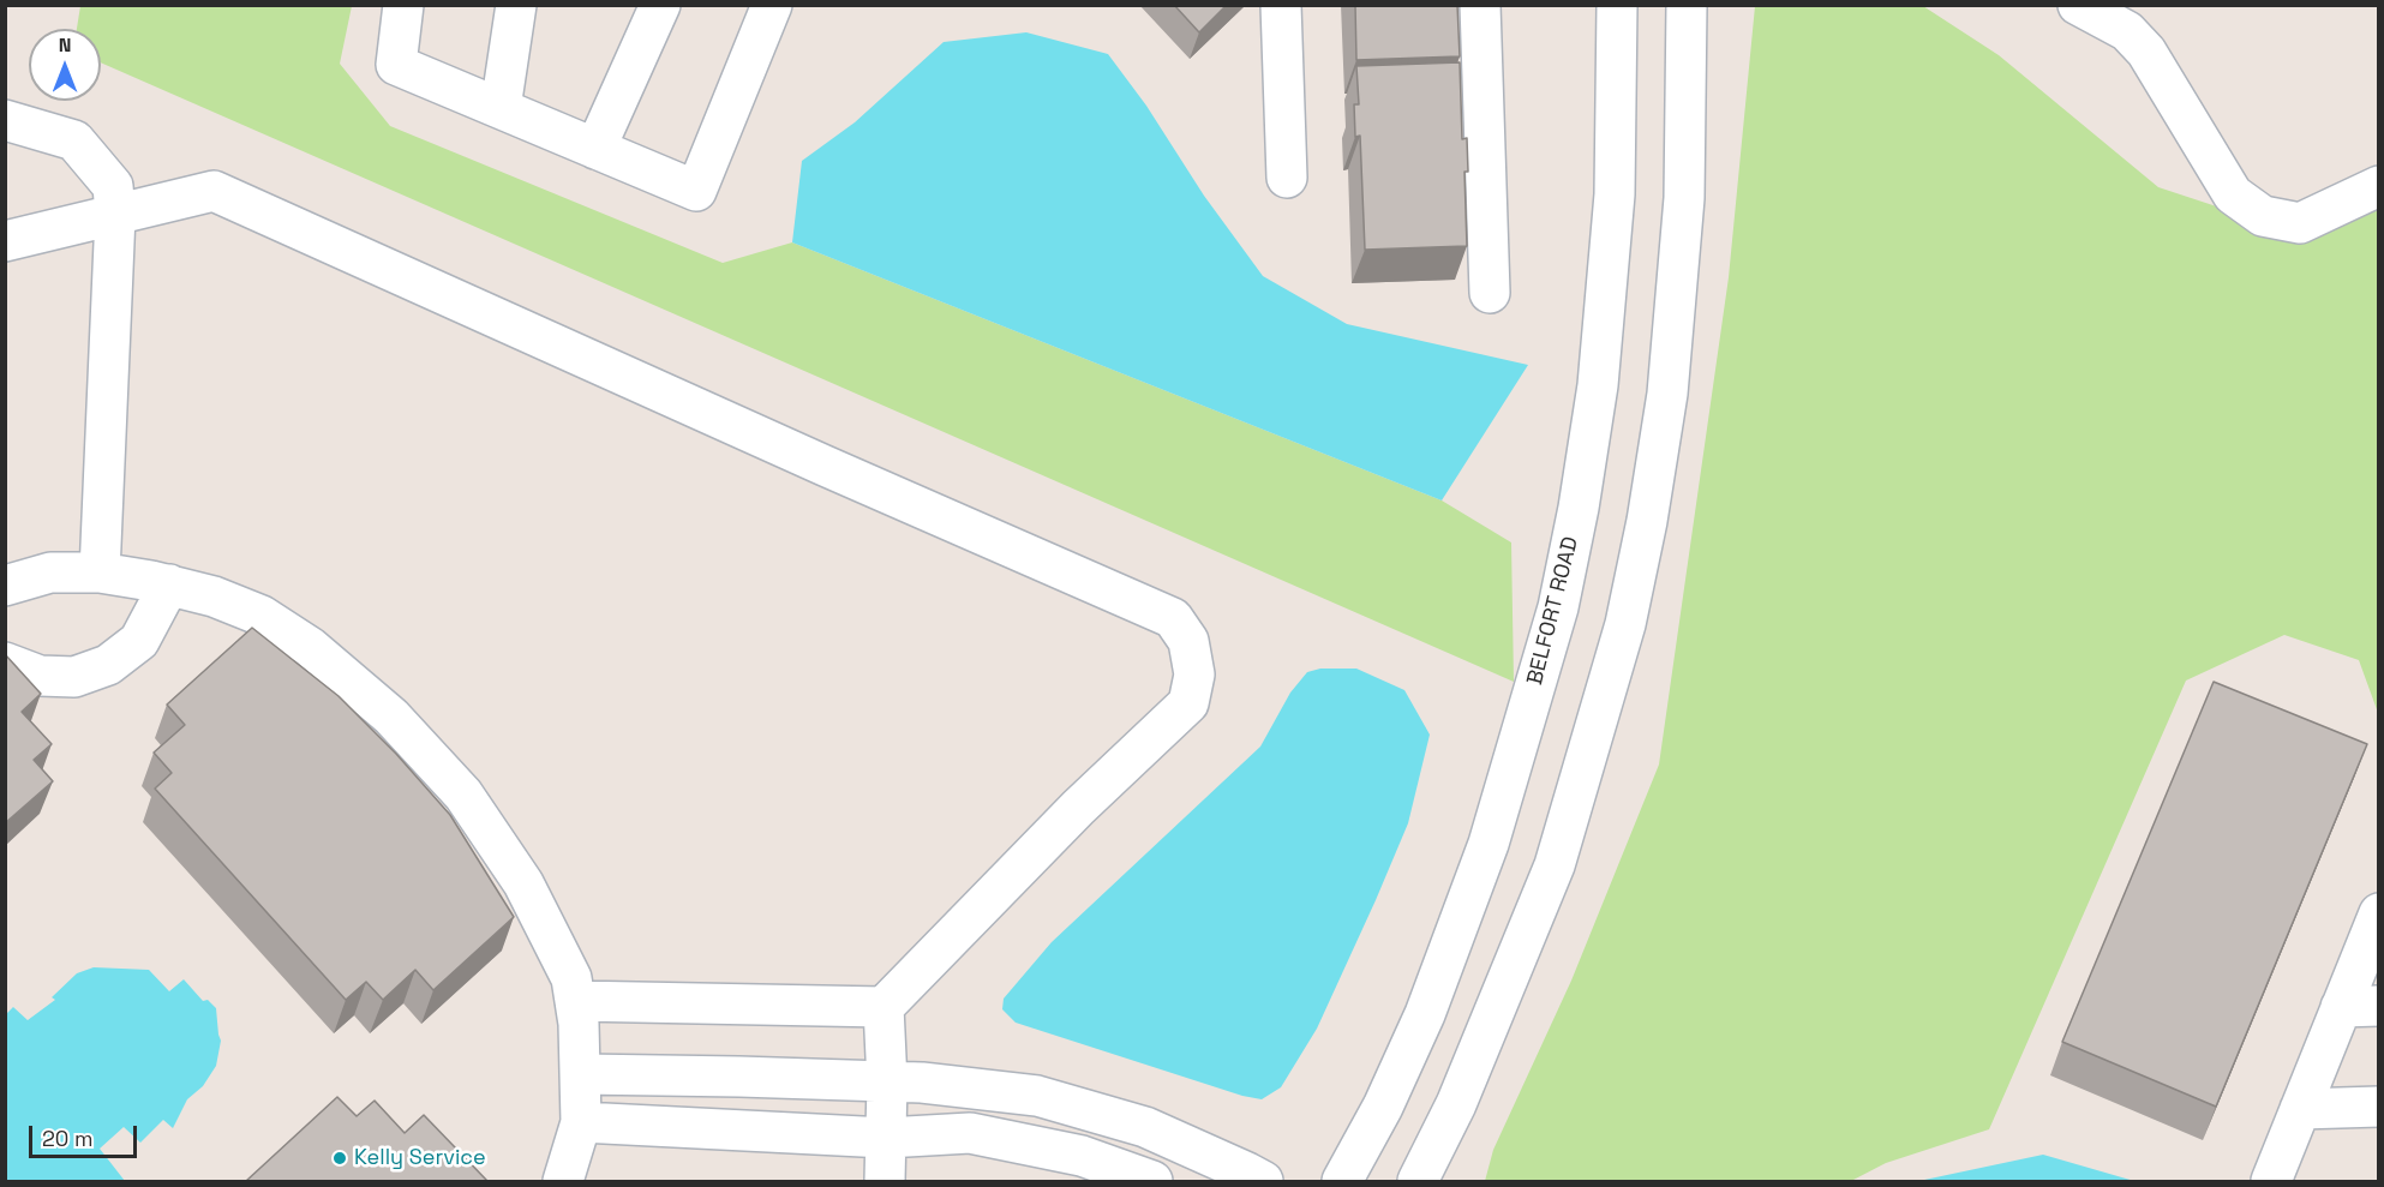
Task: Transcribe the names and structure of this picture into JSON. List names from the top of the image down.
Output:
{
  "streets": {
    "street": ["BELFORT ROAD"]
  },
  "places": ["Kelly Service"],
  "scale_bar": "20 m",
  "north": "top"
}
